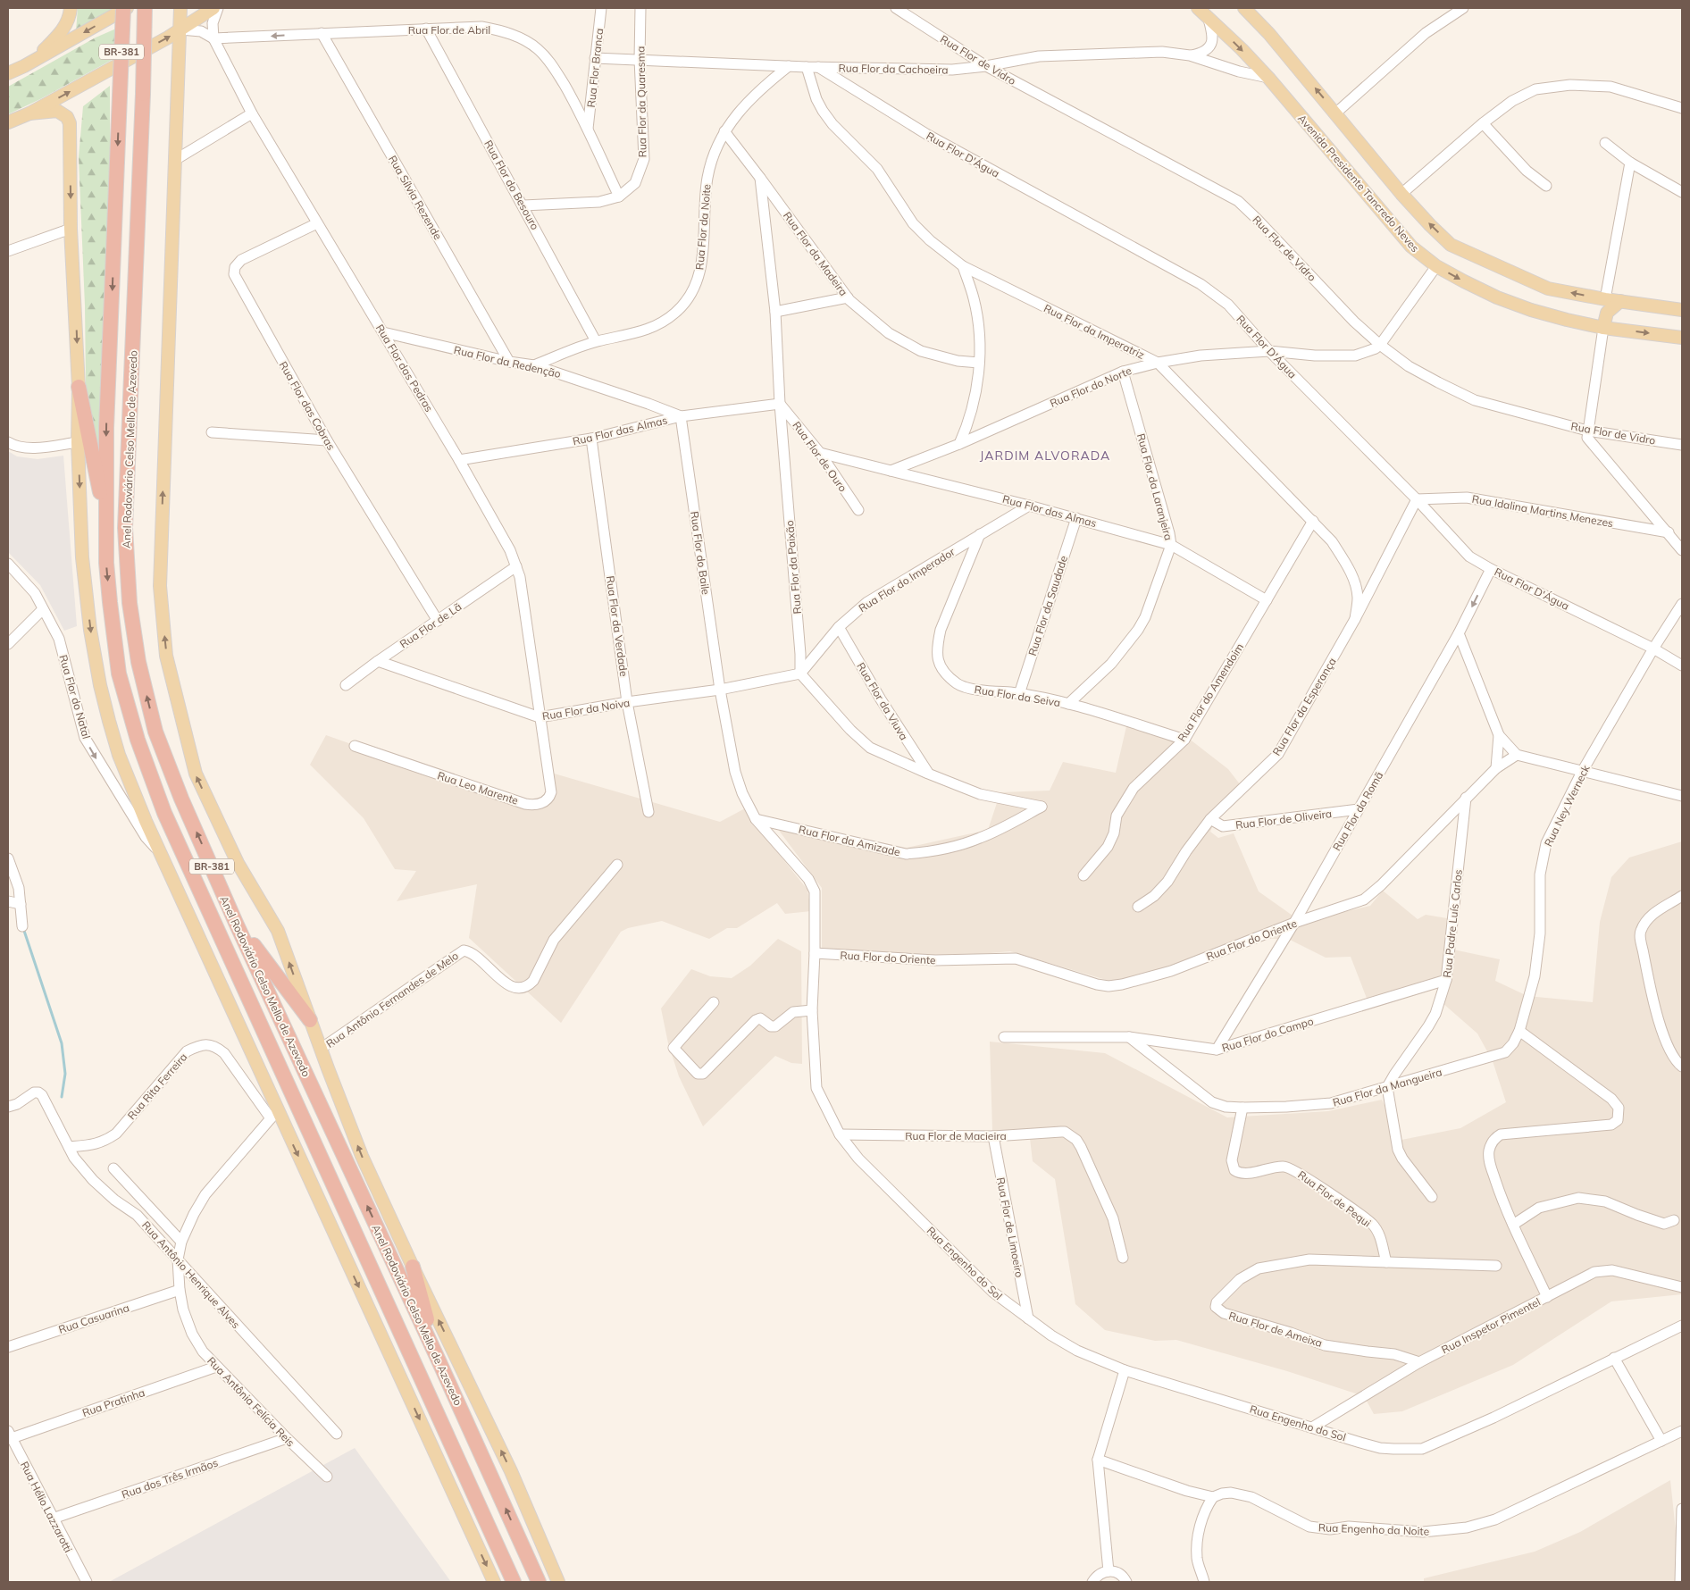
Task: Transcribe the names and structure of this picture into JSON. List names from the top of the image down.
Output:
{
  "streets": {
    "highway": ["BR-381", "Anel Rodoviário Celso Mello de Azevedo"],
    "main road": ["Avenida Presidente Tancredo Neves"],
    "street": [
      "Rua Flor de Abril",
      "Rua Flor de Vidro",
      "Rua Flor Branca",
      "Rua Flor da Cachoeira",
      "Rua Flor da Quaresma",
      "Rua Flor D'Água",
      "Rua Flor do Besouro",
      "Rua Sílvia Rezende",
      "Rua Flor da Noite",
      "Rua Flor da Madeira",
      "Rua Flor da Imperatriz",
      "Rua Flor da Redenção",
      "Rua Flor das Pedras",
      "Rua Flor do Norte",
      "Rua Flor das Cobras",
      "Rua Flor das Almas",
      "Rua Flor de Ouro",
      "Rua Flor da Laranjeira",
      "Rua Idalina Martins Menezes",
      "Rua Flor do Baile",
      "Rua Flor da Paixão",
      "Rua Flor do Imperador",
      "Rua Flor da Saudade",
      "Rua Flor de Lã",
      "Rua Flor da Verdade",
      "Rua Flor do Amendoim",
      "Rua Flor da Seiva",
      "Rua Flor do Natal",
      "Rua Flor da Viuva",
      "Rua Flor da Esperança",
      "Rua Flor da Noiva",
      "Rua Leo Marente",
      "Rua Ney Werneck",
      "Rua Flor da Romã",
      "Rua Flor de Oliveira",
      "Rua Flor da Amizade",
      "Rua Padre Luís Carlos",
      "Rua Flor do Oriente",
      "Rua Antônio Fernandes de Melo",
      "Rua Flor do Campo",
      "Rua Rita Ferreira",
      "Rua Flor da Mangueira",
      "Rua Flor de Macieira",
      "Rua Flor de Pequi",
      "Rua Flor de Limoeiro",
      "Rua Engenho do Sol",
      "Rua Antônio Henrique Alves",
      "Rua Casuarina",
      "Rua Inspetor Pimentel",
      "Rua Flor de Ameixa",
      "Rua Antônia Felícia Reis",
      "Rua Pratinha",
      "Rua dos Três Irmãos",
      "Rua Hélio Lazzarotti",
      "Rua Engenho da Noite"
    ]
  },
  "crossings": [
    ["Rua Flor de Abril", "Rua Flor Branca"],
    ["Rua Flor de Abril", "Rua Flor da Quaresma"],
    ["Rua Flor de Abril", "Rua Flor do Besouro"],
    ["Rua Flor de Abril", "Rua Sílvia Rezende"],
    ["Rua Flor de Abril", "Rua Flor das Pedras"],
    ["Rua Flor de Vidro", "Rua Flor da Cachoeira"],
    ["Rua Flor de Vidro", "Rua Flor do Norte"],
    ["Rua Flor Branca", "Rua Flor da Cachoeira"],
    ["Rua Flor da Cachoeira", "Rua Flor da Quaresma"],
    ["Rua Flor da Cachoeira", "Rua Flor D'Água"],
    ["Rua Flor da Cachoeira", "Avenida Presidente Tancredo Neves"],
    ["Rua Flor da Cachoeira", "Rua Flor da Noite"],
    ["Rua Flor da Cachoeira", "Rua Flor da Imperatriz"],
    ["Rua Flor da Quaresma", "Rua Flor do Besouro"],
    ["Rua Flor D'Água", "Rua Flor do Norte"],
    ["Rua Flor D'Água", "Rua Idalina Martins Menezes"],
    ["Rua Flor D'Água", "Rua Flor da Esperança"],
    ["Rua Flor D'Água", "Rua Ney Werneck"],
    ["Rua Flor D'Água", "Rua Flor da Romã"],
    ["Rua Flor do Besouro", "Rua Flor da Noite"],
    ["Rua Sílvia Rezende", "Rua Flor da Redenção"],
    ["Rua Flor da Noite", "Rua Flor da Madeira"],
    ["Rua Flor da Noite", "Rua Flor da Redenção"],
    ["Rua Flor da Madeira", "Rua Flor da Paixão"],
    ["Rua Flor da Imperatriz", "Rua Flor do Norte"],
    ["Rua Flor da Imperatriz", "Rua Flor do Amendoim"],
    ["Rua Flor da Imperatriz", "Rua Flor da Esperança"],
    ["Rua Flor da Redenção", "Rua Flor das Pedras"],
    ["Rua Flor da Redenção", "Rua Flor das Almas"],
    ["Rua Flor da Redenção", "Rua Flor do Baile"],
    ["Rua Flor das Pedras", "Rua Flor das Cobras"],
    ["Rua Flor das Pedras", "Rua Flor das Almas"],
    ["Rua Flor das Pedras", "Rua Flor de Lã"],
    ["Rua Flor das Pedras", "Rua Flor da Noiva"],
    ["Rua Flor das Pedras", "Rua Leo Marente"],
    ["Rua Flor do Norte", "Rua Flor das Almas"],
    ["Rua Flor do Norte", "Rua Flor da Laranjeira"],
    ["Rua Flor das Cobras", "Rua Flor de Lã"],
    ["Rua Flor das Almas", "Rua Flor de Ouro"],
    ["Rua Flor das Almas", "Rua Flor da Laranjeira"],
    ["Rua Flor das Almas", "Rua Flor do Baile"],
    ["Rua Flor das Almas", "Rua Flor da Paixão"],
    ["Rua Flor das Almas", "Rua Flor do Imperador"],
    ["Rua Flor das Almas", "Rua Flor da Saudade"],
    ["Rua Flor das Almas", "Rua Flor da Verdade"],
    ["Rua Flor das Almas", "Rua Flor do Amendoim"],
    ["Anel Rodoviário Celso Mello de Azevedo", "Rua Antônio Fernandes de Melo"],
    ["Rua Flor de Ouro", "Rua Flor da Paixão"],
    ["Rua Flor da Laranjeira", "Rua Flor da Seiva"],
    ["Rua Idalina Martins Menezes", "Rua Flor da Esperança"],
    ["Rua Flor do Baile", "Rua Flor da Noiva"],
    ["Rua Flor do Baile", "Rua Engenho do Sol"],
    ["Rua Flor da Paixão", "Rua Flor do Imperador"],
    ["Rua Flor da Paixão", "Rua Flor da Noiva"],
    ["Rua Flor do Imperador", "Rua Flor da Seiva"],
    ["Rua Flor do Imperador", "Rua Flor da Viuva"],
    ["Rua Flor do Imperador", "Rua Flor da Noiva"],
    ["Rua Flor da Saudade", "Rua Flor da Seiva"],
    ["Rua Flor de Lã", "Rua Flor da Noiva"],
    ["Rua Flor da Verdade", "Rua Flor da Noiva"],
    ["Rua Flor do Amendoim", "Rua Flor da Seiva"],
    ["Rua Flor da Viuva", "Rua Flor da Amizade"],
    ["Rua Flor da Esperança", "Rua Flor de Oliveira"],
    ["Rua Flor da Noiva", "Rua Leo Marente"],
    ["Rua Flor da Noiva", "Rua Engenho do Sol"],
    ["Rua Ney Werneck", "Rua Flor da Mangueira"],
    ["Rua Flor da Romã", "Rua Flor de Oliveira"],
    ["Rua Flor da Romã", "Rua Flor do Oriente"],
    ["Rua Flor da Romã", "Rua Flor do Campo"],
    ["Rua Flor da Amizade", "Rua Engenho do Sol"],
    ["Rua Padre Luís Carlos", "Rua Flor do Oriente"],
    ["Rua Padre Luís Carlos", "Rua Flor do Campo"],
    ["Rua Padre Luís Carlos", "Rua Flor da Mangueira"],
    ["Rua Flor do Oriente", "Rua Engenho do Sol"],
    ["Rua Flor do Campo", "Rua Flor da Mangueira"],
    ["Rua Rita Ferreira", "Rua Antônio Henrique Alves"],
    ["Rua Rita Ferreira", "Rua Antônia Felícia Reis"],
    ["Rua Flor da Mangueira", "Rua Flor de Pequi"],
    ["Rua Flor de Macieira", "Rua Flor de Limoeiro"],
    ["Rua Flor de Macieira", "Rua Engenho do Sol"],
    ["Rua Flor de Pequi", "Rua Flor de Ameixa"],
    ["Rua Flor de Limoeiro", "Rua Engenho do Sol"],
    ["Rua Engenho do Sol", "Rua Inspetor Pimentel"],
    ["Rua Antônio Henrique Alves", "Rua Antônia Felícia Reis"],
    ["Rua Casuarina", "Rua Antônia Felícia Reis"],
    ["Rua Inspetor Pimentel", "Rua Flor de Ameixa"],
    ["Rua Antônia Felícia Reis", "Rua Pratinha"],
    ["Rua Antônia Felícia Reis", "Rua dos Três Irmãos"],
    ["Rua Pratinha", "Rua Hélio Lazzarotti"],
    ["Rua dos Três Irmãos", "Rua Hélio Lazzarotti"]
  ],
  "one_way": ["Rua Flor do Natal"],
  "districts": ["JARDIM ALVORADA"]
}
